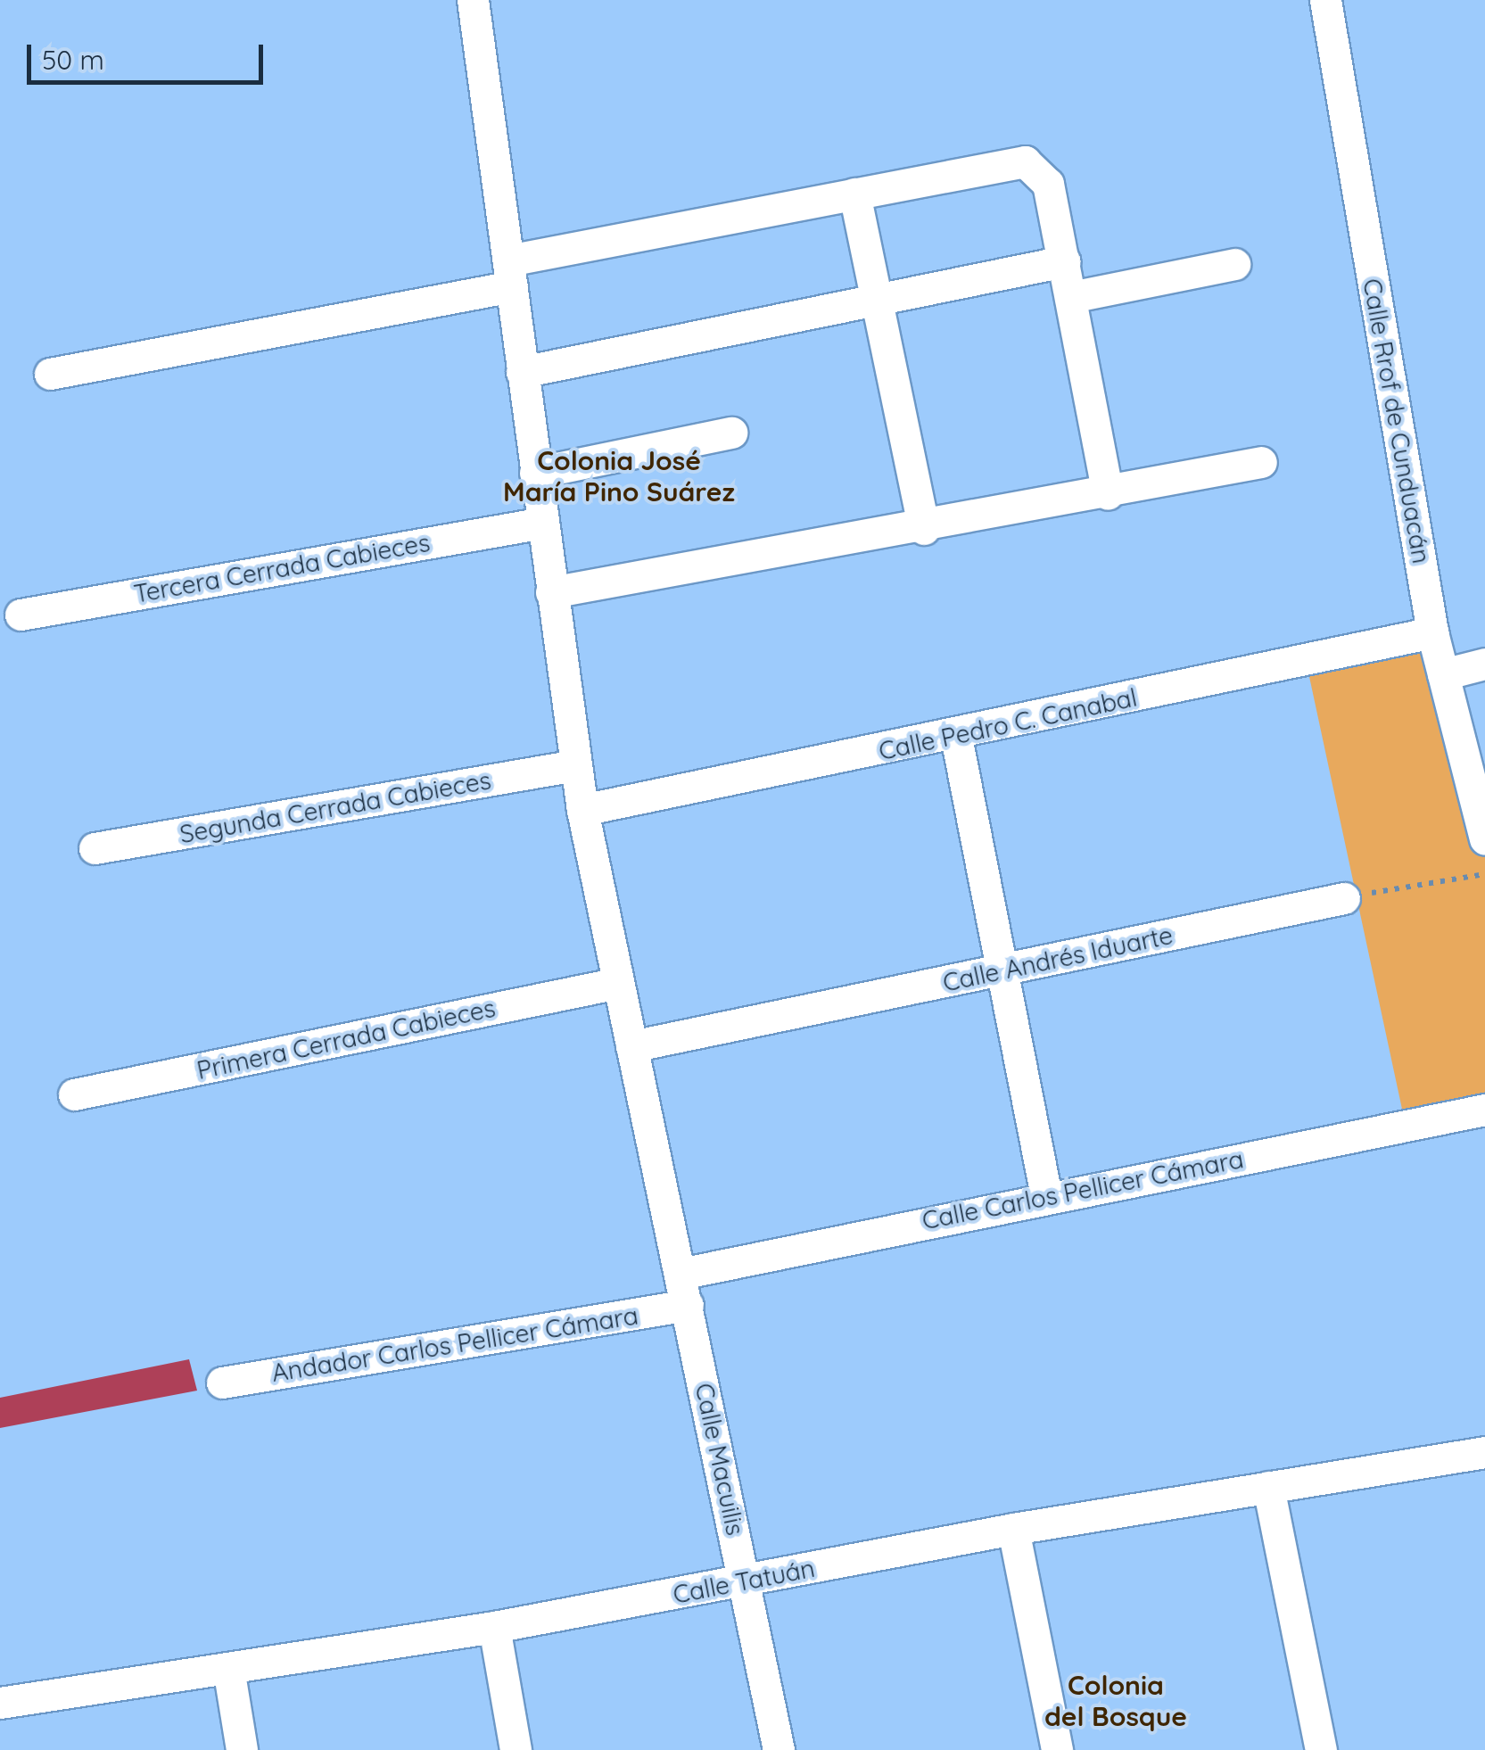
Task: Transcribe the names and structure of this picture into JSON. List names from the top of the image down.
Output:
{
  "streets": {
    "street": [
      "Calle Rrof de Cunduacán",
      "Tercera Cerrada Cabieces",
      "Calle Pedro C. Canabal",
      "Segunda Cerrada Cabieces",
      "Calle Andrés Iduarte",
      "Primera Cerrada Cabieces",
      "Calle Carlos Pellicer Cámara",
      "Andador Carlos Pellicer Cámara",
      "Calle Macuilis",
      "Calle Tatuán"
    ]
  },
  "crossings": [
    ["Calle Rrof de Cunduacán", "Calle Pedro C. Canabal"],
    ["Tercera Cerrada Cabieces", "Calle Macuilis"],
    ["Calle Pedro C. Canabal", "Calle Macuilis"],
    ["Segunda Cerrada Cabieces", "Calle Macuilis"],
    ["Calle Andrés Iduarte", "Calle Macuilis"],
    ["Primera Cerrada Cabieces", "Calle Macuilis"],
    ["Calle Carlos Pellicer Cámara", "Calle Macuilis"],
    ["Andador Carlos Pellicer Cámara", "Calle Macuilis"],
    ["Calle Macuilis", "Calle Tatuán"]
  ],
  "districts": ["Colonia José María Pino Suárez", "Colonia del Bosque"],
  "scale_bar": "50 m"
}
